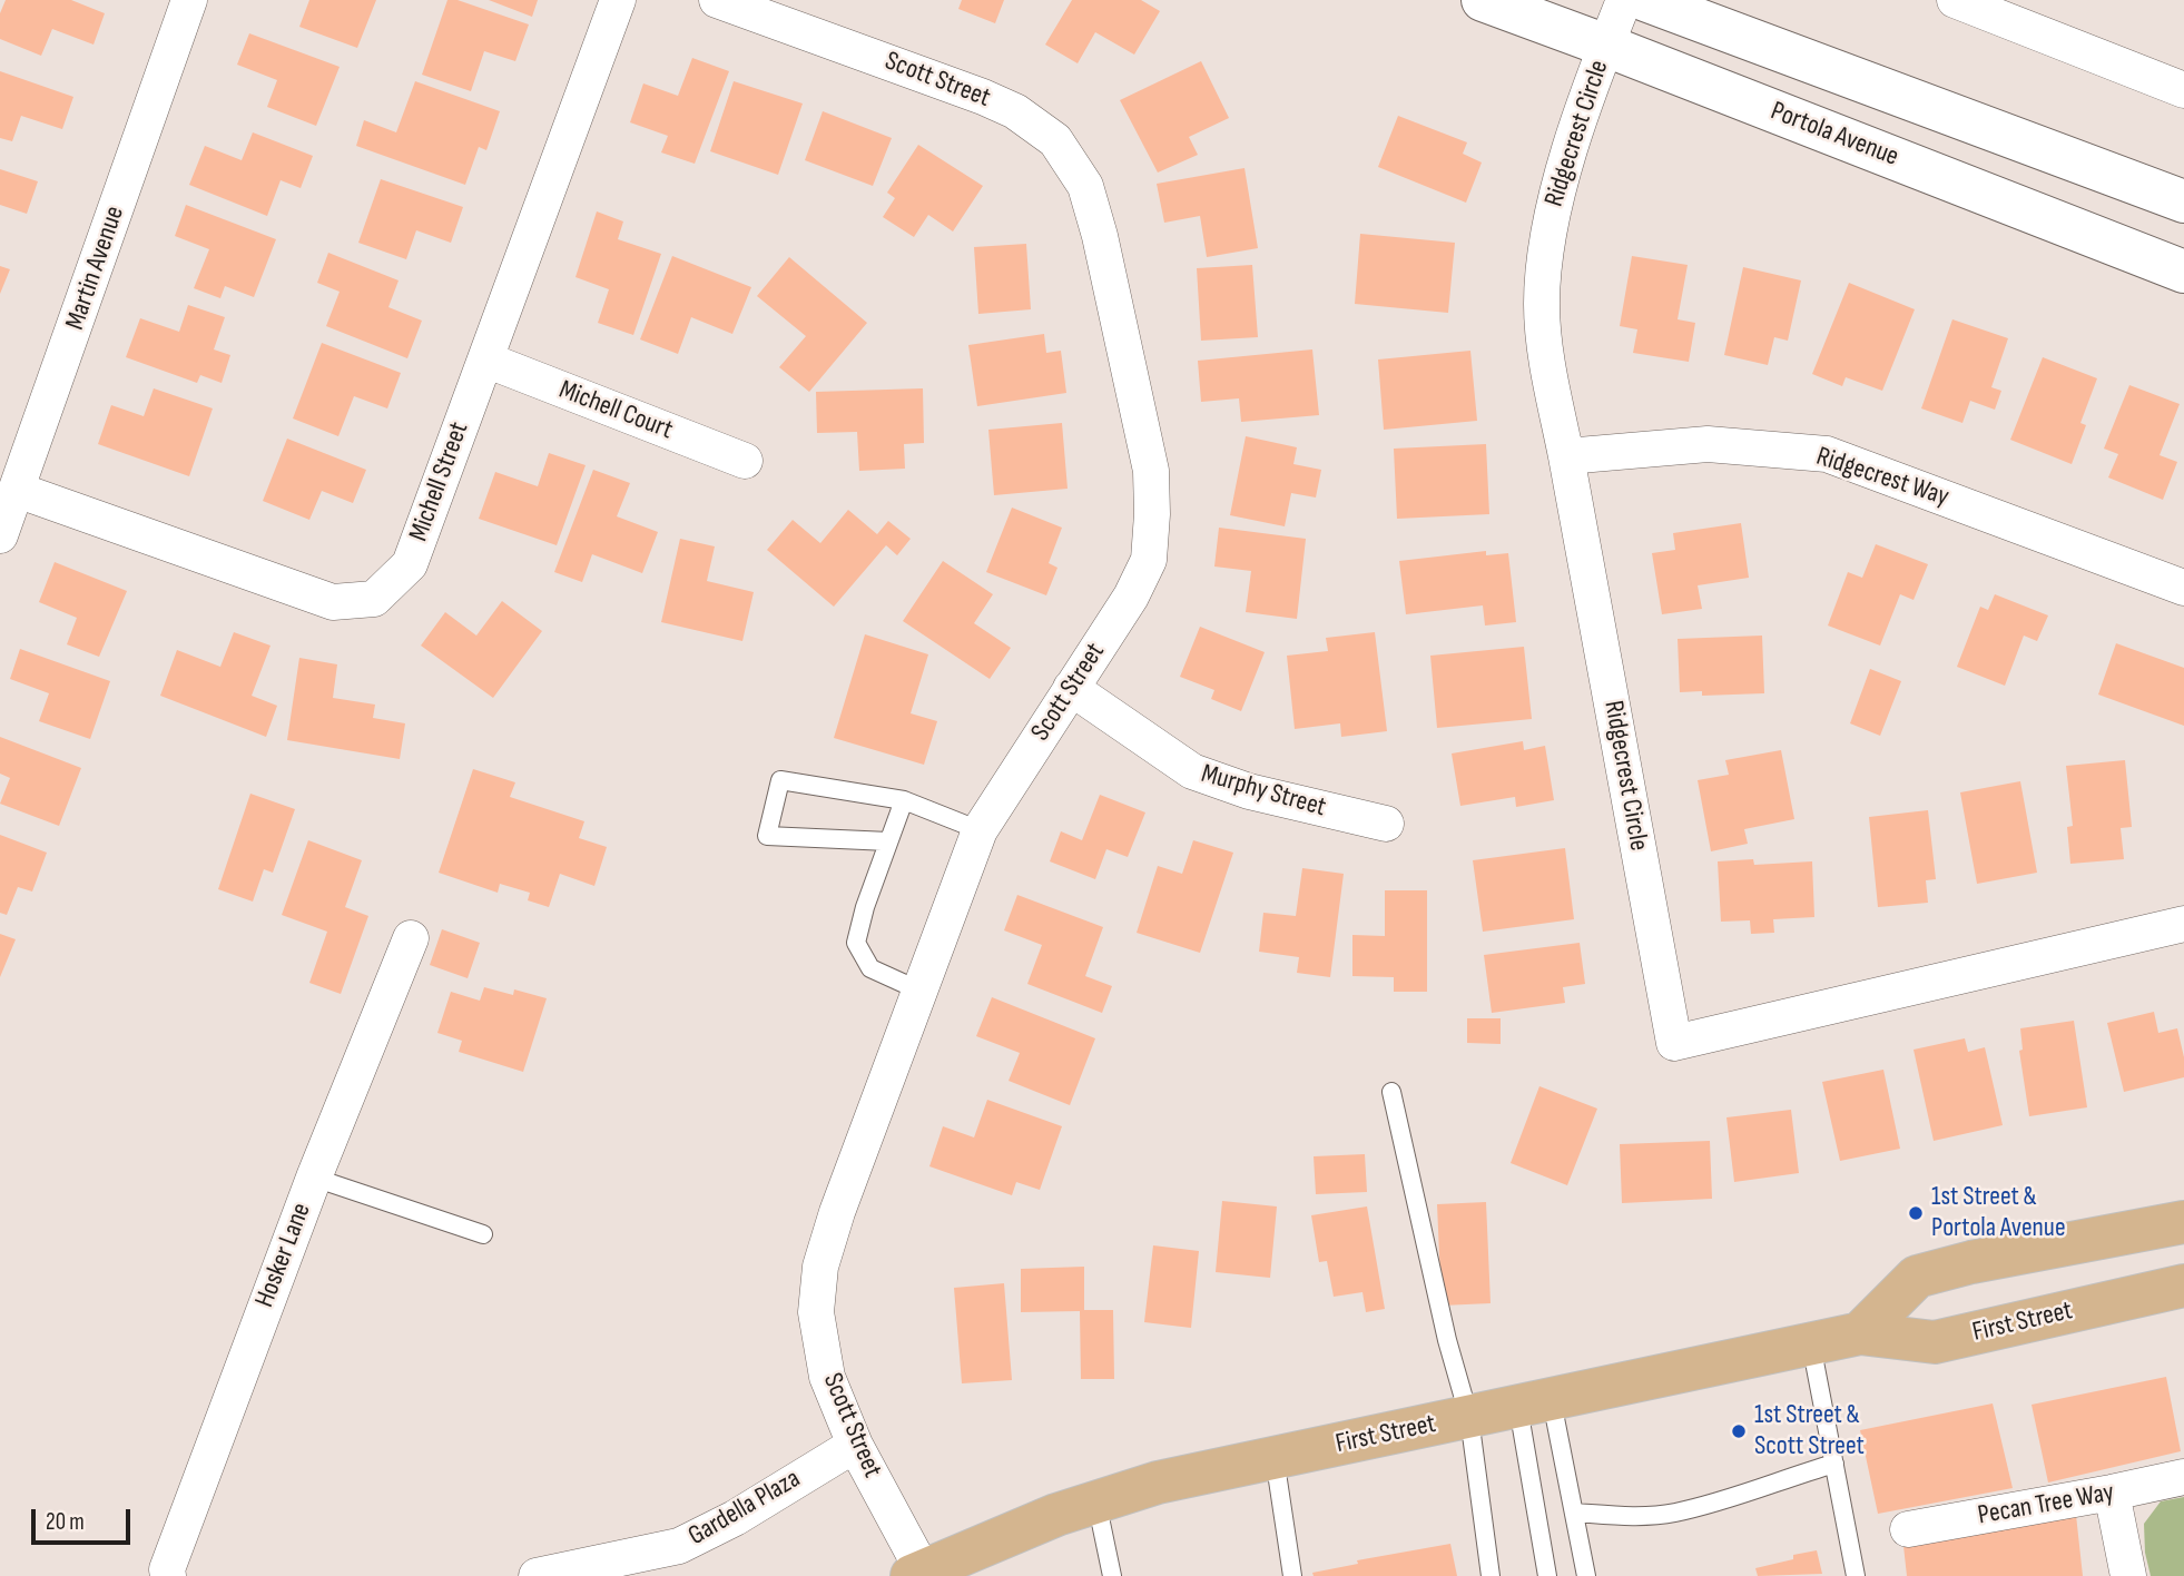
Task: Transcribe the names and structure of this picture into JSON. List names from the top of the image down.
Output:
{
  "streets": {
    "main road": ["Portola Avenue", "First Street"],
    "street": [
      "Scott Street",
      "Ridgecrest Circle",
      "Martin Avenue",
      "Michell Court",
      "Ridgecrest Way",
      "Michell Street",
      "Murphy Street",
      "Hosker Lane",
      "Pecan Tree Way",
      "Gardella Plaza"
    ]
  },
  "crossings": [
    ["Scott Street", "Murphy Street"],
    ["Scott Street", "First Street"],
    ["Scott Street", "Gardella Plaza"],
    ["Ridgecrest Circle", "Portola Avenue"],
    ["Ridgecrest Circle", "Ridgecrest Way"],
    ["Martin Avenue", "Michell Street"],
    ["Michell Court", "Michell Street"]
  ],
  "places": ["1st Street & Portola Avenue", "1st Street & Scott Street"],
  "scale_bar": "20 m"
}
